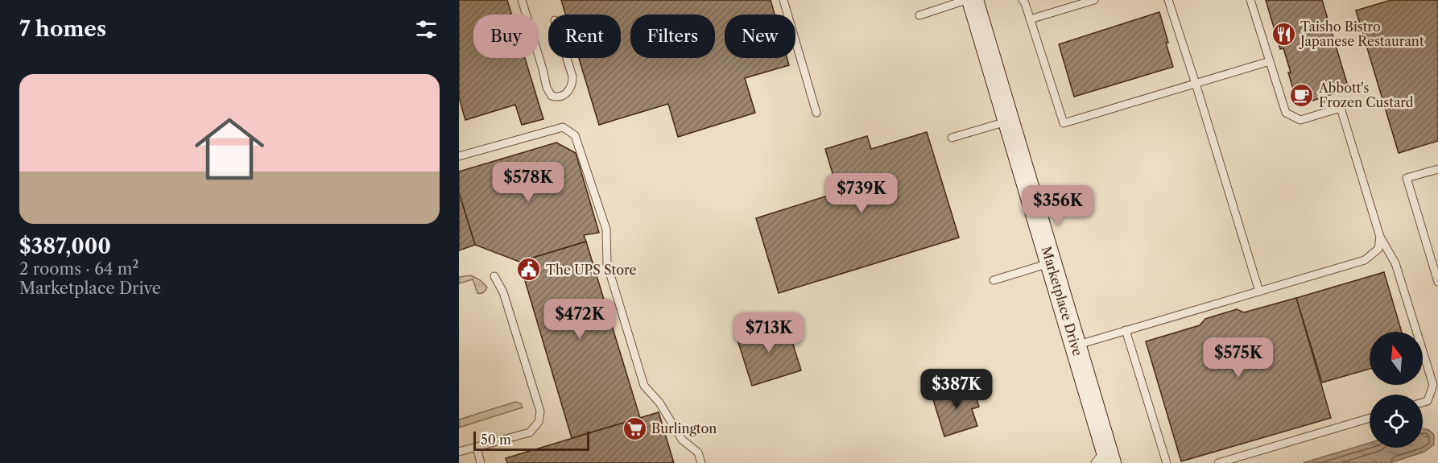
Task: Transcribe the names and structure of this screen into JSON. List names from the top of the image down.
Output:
{
  "streets": {
    "street": ["Marketplace Drive"]
  },
  "places": {
    "restaurant": ["Taisho Bistro Japanese Restaurant"],
    "cafe": ["Abbott's Frozen Custard"],
    "public building": ["The UPS Store"],
    "supermarket": ["Burlington"]
  },
  "scale_bar": "50 m",
  "north": "top",
  "page": {
    "heading": "7 homes",
    "chip": [
      "Buy",
      "Rent",
      "Filters",
      "New"
    ],
    "list": [
      {
        "name": "$387,000",
        "note": "2 rooms · 64 m² · Marketplace Drive"
      }
    ],
    "price": [
      "$578K",
      "$739K",
      "$356K",
      "$472K",
      "$713K",
      "$575K",
      "$387K"
    ],
    "scale": "50 m"
  }
}
